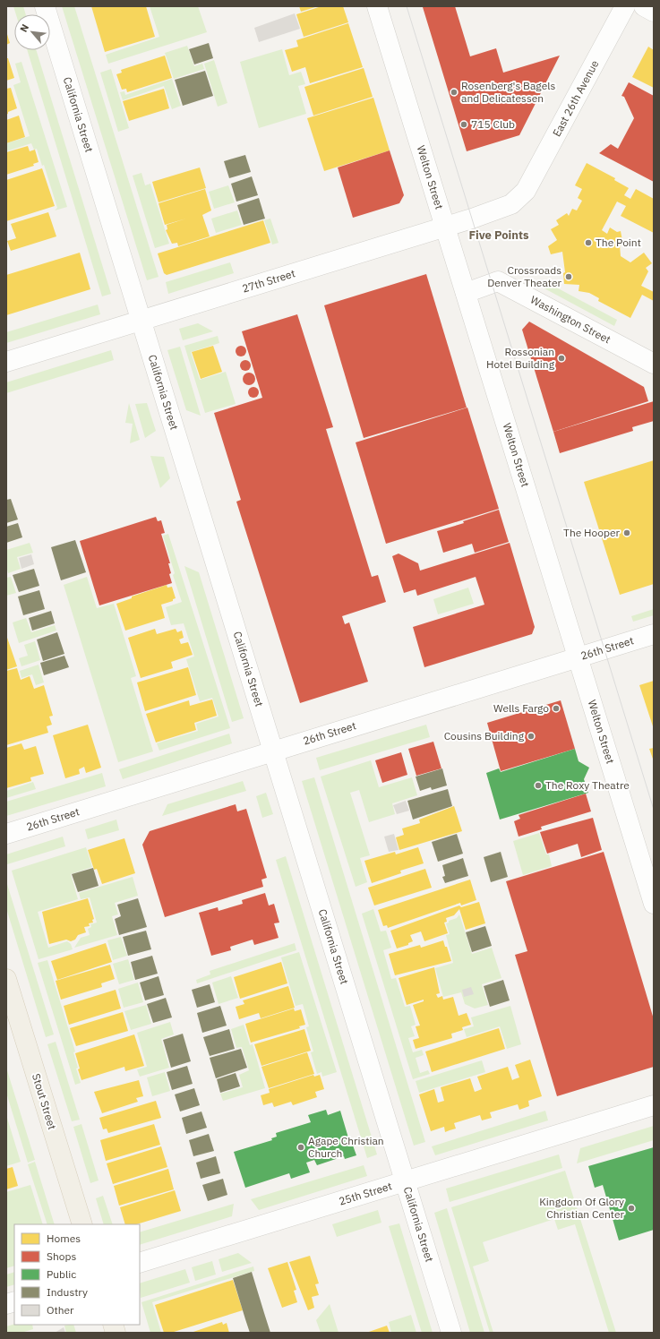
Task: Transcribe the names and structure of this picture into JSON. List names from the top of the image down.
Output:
{
  "streets": {
    "main road": ["Stout Street"],
    "street": [
      "East 26th Avenue",
      "California Street",
      "Welton Street",
      "27th Street",
      "Washington Street",
      "26th Street",
      "25th Street"
    ]
  },
  "crossings": [
    ["East 26th Avenue", "27th Street"],
    ["California Street", "27th Street"],
    ["California Street", "26th Street"],
    ["California Street", "25th Street"],
    ["Welton Street", "27th Street"],
    ["Welton Street", "Washington Street"],
    ["Welton Street", "26th Street"]
  ],
  "districts": ["Five Points"],
  "places": [
    "Rosenberg's Bagels and Delicatessen",
    "715 Club",
    "The Point",
    "Crossroads Denver Theater",
    "Rossonian Hotel Building",
    "The Hooper",
    "Wells Fargo",
    "Cousins Building",
    "The Roxy Theatre",
    "Agape Christian Church",
    "Kingdom Of Glory Christian Center"
  ],
  "legend": [
    "Homes",
    "Shops",
    "Public",
    "Industry",
    "Other"
  ],
  "north": "top left"
}
